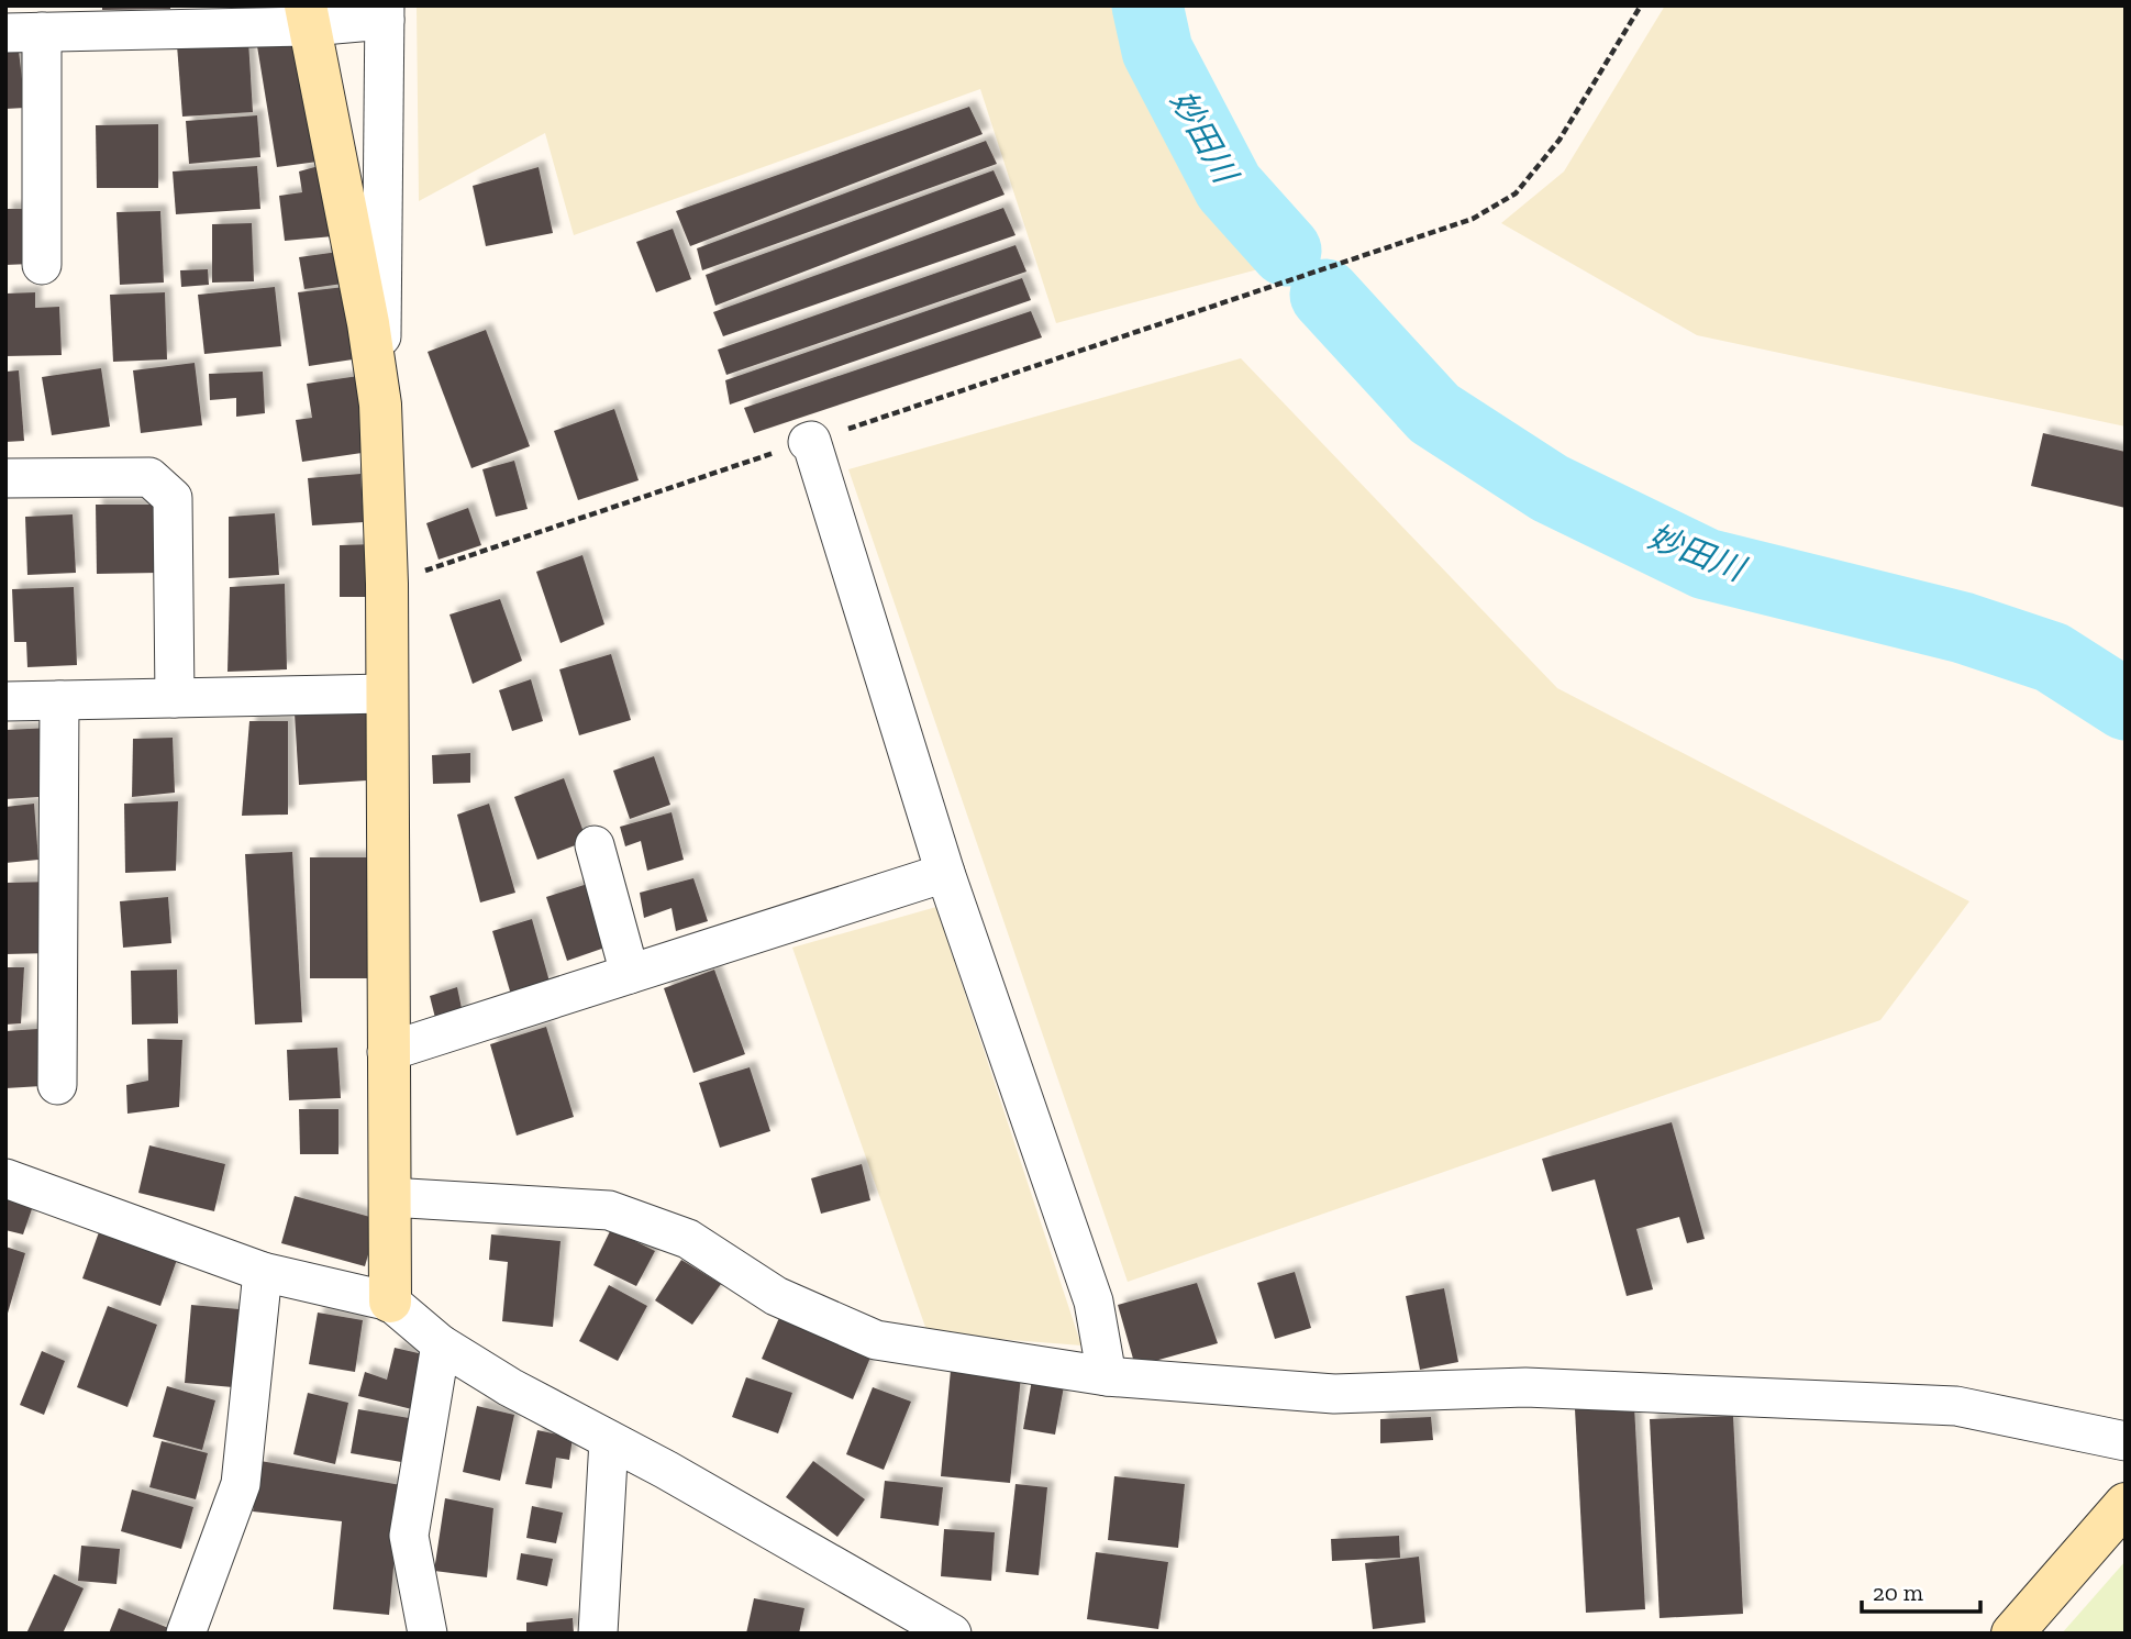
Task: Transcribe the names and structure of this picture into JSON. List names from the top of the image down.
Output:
{
  "water": ["妙田川"],
  "scale_bar": "20 m"
}
